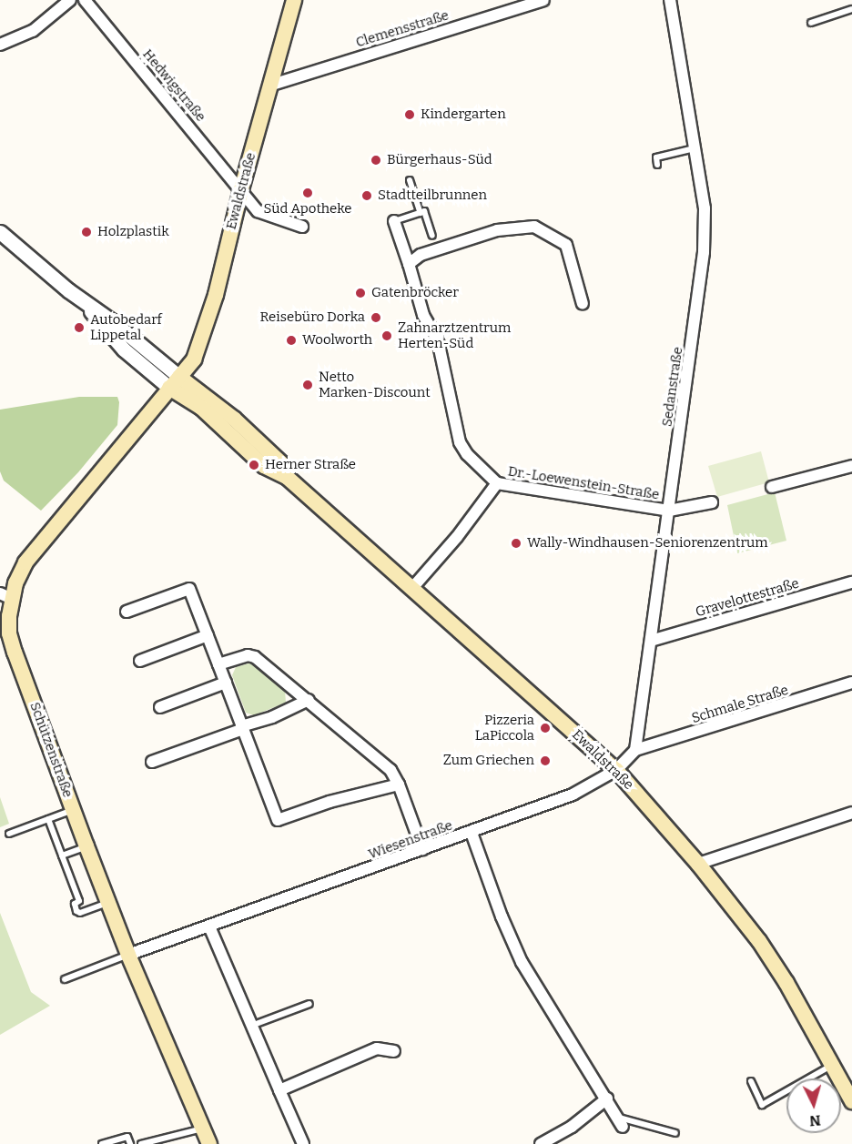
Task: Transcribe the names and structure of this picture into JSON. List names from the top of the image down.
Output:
{
  "streets": {
    "main road": ["Ewaldstraße", "Schützenstraße"],
    "street": [
      "Clemensstraße",
      "Hedwigstraße",
      "Sedanstraße",
      "Dr.-Loewenstein-Straße",
      "Gravelottestraße",
      "Schmale Straße",
      "Wiesenstraße"
    ]
  },
  "crossings": [
    ["Clemensstraße", "Ewaldstraße"],
    ["Hedwigstraße", "Ewaldstraße"],
    ["Ewaldstraße", "Dr.-Loewenstein-Straße"],
    ["Ewaldstraße", "Schützenstraße"],
    ["Ewaldstraße", "Wiesenstraße"],
    ["Sedanstraße", "Dr.-Loewenstein-Straße"],
    ["Sedanstraße", "Gravelottestraße"],
    ["Sedanstraße", "Schmale Straße"],
    ["Schützenstraße", "Wiesenstraße"]
  ],
  "places": [
    "Kindergarten",
    "Bürgerhaus-Süd",
    "Süd Apotheke",
    "Stadtteilbrunnen",
    "Holzplastik",
    "Gatenbröcker",
    "Reisebüro Dorka",
    "Autobedarf Lippetal",
    "Zahnarztzentrum Herten-Süd",
    "Woolworth",
    "Netto Marken-Discount",
    "Herner Straße",
    "Wally-Windhausen-Seniorenzentrum",
    "Pizzeria LaPiccola",
    "Zum Griechen"
  ],
  "north": "bottom"
}
